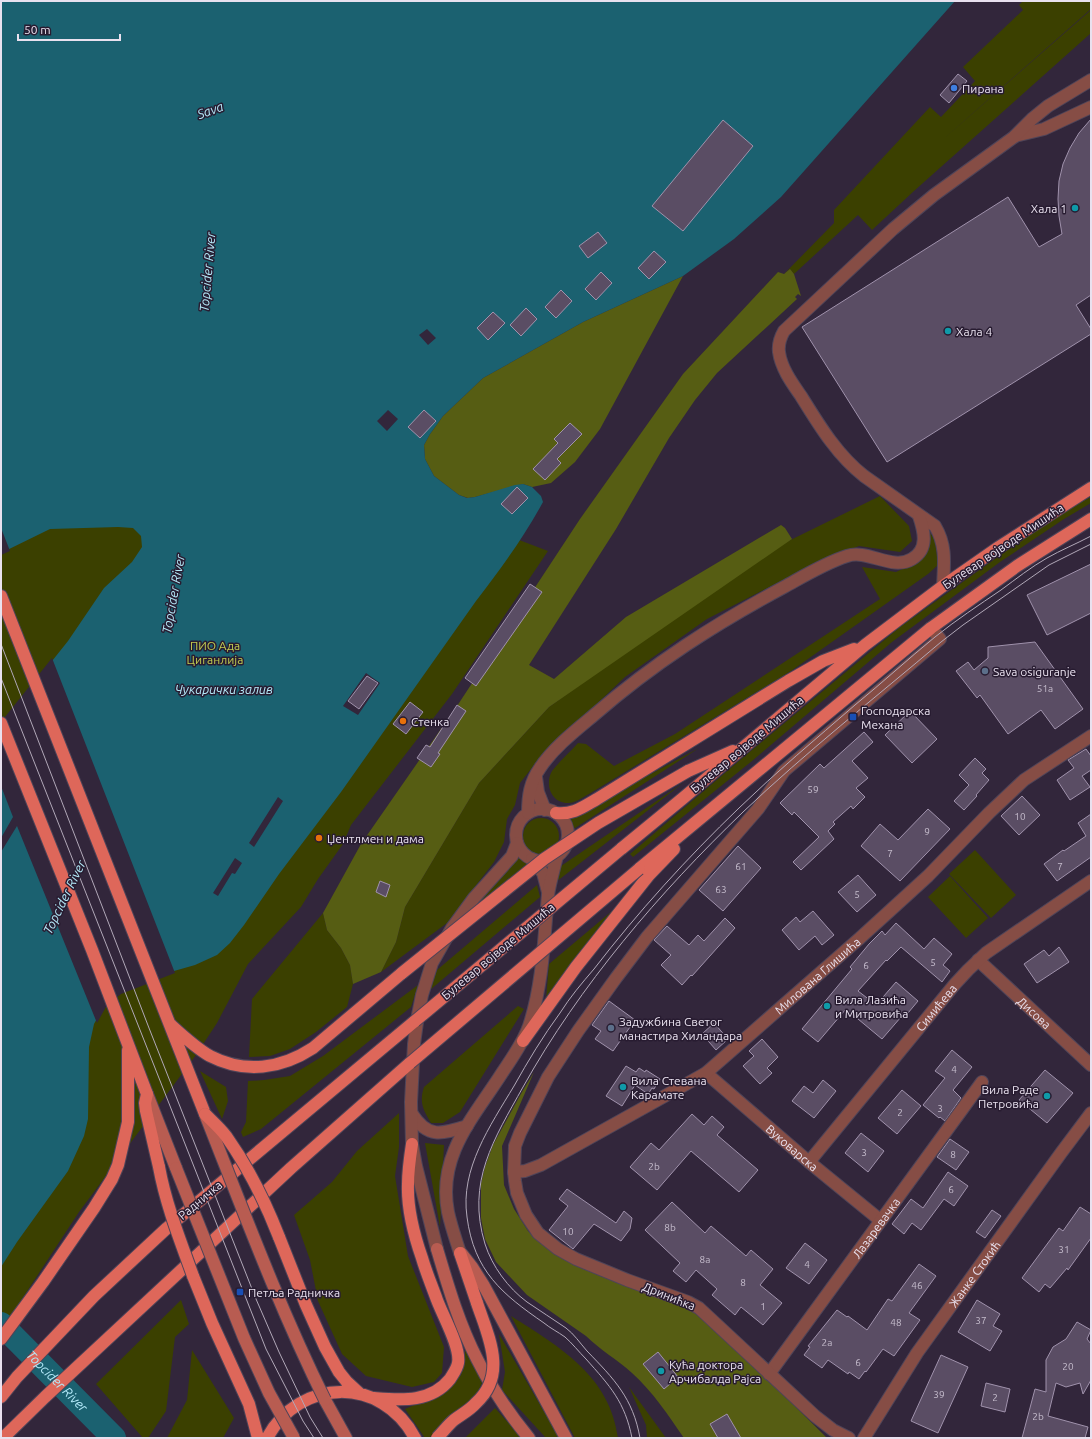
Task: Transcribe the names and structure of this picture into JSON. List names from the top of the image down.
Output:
{
  "streets": {
    "main road": ["Булевар војводе Мишића", "Радничка"],
    "street": [
      "Милована Глишића",
      "Симићева",
      "Дисова",
      "Вуковарска",
      "Лазаревачка",
      "Жанке Стокић",
      "Дринићка"
    ]
  },
  "crossings": [
    ["Булевар војводе Мишића", "Радничка"],
    ["Милована Глишића", "Вуковарска"],
    ["Милована Глишића", "Дринићка"],
    ["Симићева", "Дисова"],
    ["Симићева", "Вуковарска"],
    ["Вуковарска", "Лазаревачка"],
    ["Лазаревачка", "Дринићка"]
  ],
  "water": ["Sava", "Topcider River", "Чукарички залив"],
  "parks": ["ПИО Ада Циганлија"],
  "places": {
    "other": [
      "Пирана",
      "Хала 1",
      "Хала 4",
      "Sava osiguranje",
      "Стенка",
      "Џентлмен и дама",
      "Вила Лазића и Митровића",
      "Задужбина Светог манастира Хиландара",
      "Вила Стевана Карамате",
      "Вила Раде Петровића",
      "Кућа доктора Арчибалда Рајса"
    ],
    "transit": ["Господарска Механа", "Петља Радничка"]
  },
  "house_numbers": [
    "51a",
    "59",
    "10",
    "9",
    "7",
    "61",
    "7",
    "63",
    "5",
    "5",
    "6",
    "4",
    "3",
    "2",
    "3",
    "8",
    "2b",
    "6",
    "8b",
    "10",
    "31",
    "8a",
    "4",
    "8",
    "46",
    "1",
    "37",
    "48",
    "2a",
    "6",
    "20",
    "39",
    "2",
    "2b"
  ],
  "scale_bar": "50 m"
}
